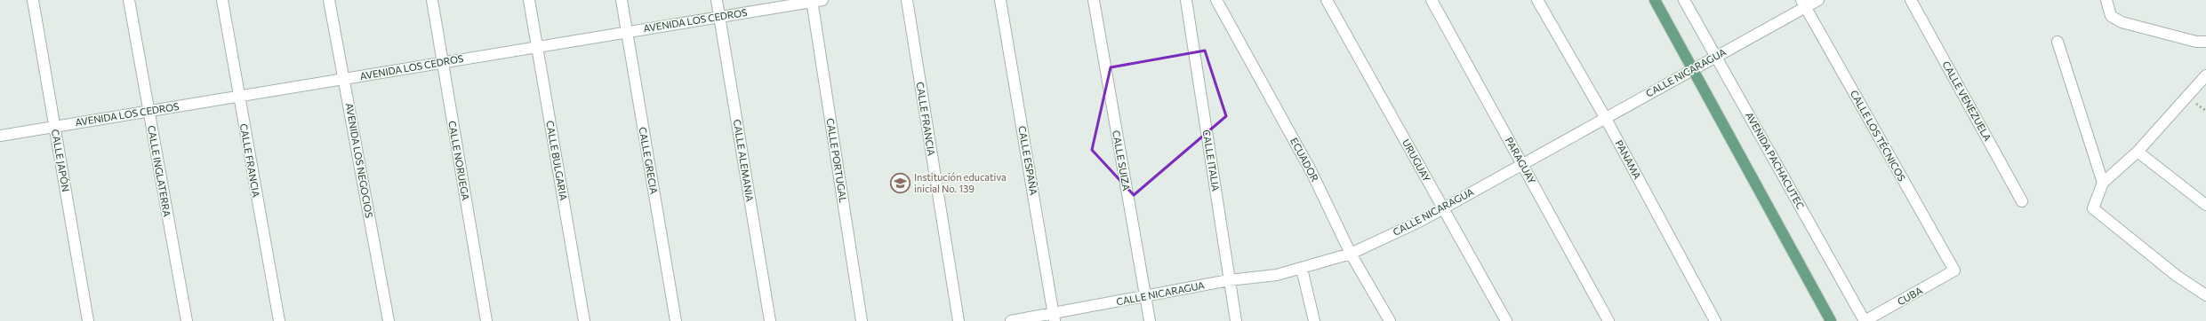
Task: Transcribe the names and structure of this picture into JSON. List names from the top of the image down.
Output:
{
  "streets": {
    "street": [
      "AVENIDA LOS CEDROS",
      "CALLE NICARAGUA",
      "CALLE VENEZUELA",
      "CALLE FRANCIA",
      "CALLE LOS TÉCNICOS",
      "ECUADOR",
      "PANAMA",
      "CALLE JAPÓN",
      "AVENIDA LOS NEGOCIOS",
      "CALLE NORUEGA",
      "CALLE BULGARIA",
      "CALLE GRECIA",
      "CALLE ALEMANIA",
      "CALLE PORTUGAL",
      "CALLE ESPAÑA",
      "CALLE SUIZA",
      "CALLE ITALIA",
      "URUGUAY",
      "PARAGUAY",
      "AVENIDA PACHACUTEC",
      "CALLE INGLATERRA",
      "CUBA"
    ]
  },
  "crossings": [
    ["AVENIDA LOS CEDROS", "CALLE FRANCIA"],
    ["AVENIDA LOS CEDROS", "CALLE JAPÓN"],
    ["AVENIDA LOS CEDROS", "AVENIDA LOS NEGOCIOS"],
    ["AVENIDA LOS CEDROS", "CALLE NORUEGA"],
    ["AVENIDA LOS CEDROS", "CALLE BULGARIA"],
    ["AVENIDA LOS CEDROS", "CALLE GRECIA"],
    ["AVENIDA LOS CEDROS", "CALLE ALEMANIA"],
    ["AVENIDA LOS CEDROS", "CALLE PORTUGAL"],
    ["AVENIDA LOS CEDROS", "CALLE INGLATERRA"],
    ["CALLE NICARAGUA", "CALLE LOS TÉCNICOS"],
    ["CALLE NICARAGUA", "ECUADOR"],
    ["CALLE NICARAGUA", "PANAMA"],
    ["CALLE NICARAGUA", "CALLE ESPAÑA"],
    ["CALLE NICARAGUA", "CALLE SUIZA"],
    ["CALLE NICARAGUA", "CALLE ITALIA"],
    ["CALLE NICARAGUA", "URUGUAY"],
    ["CALLE NICARAGUA", "PARAGUAY"],
    ["CALLE NICARAGUA", "AVENIDA PACHACUTEC"],
    ["CALLE LOS TÉCNICOS", "CUBA"],
    ["AVENIDA PACHACUTEC", "CUBA"]
  ],
  "places": {
    "school or university": ["Institución educativa inicial No. 139"]
  }
}
